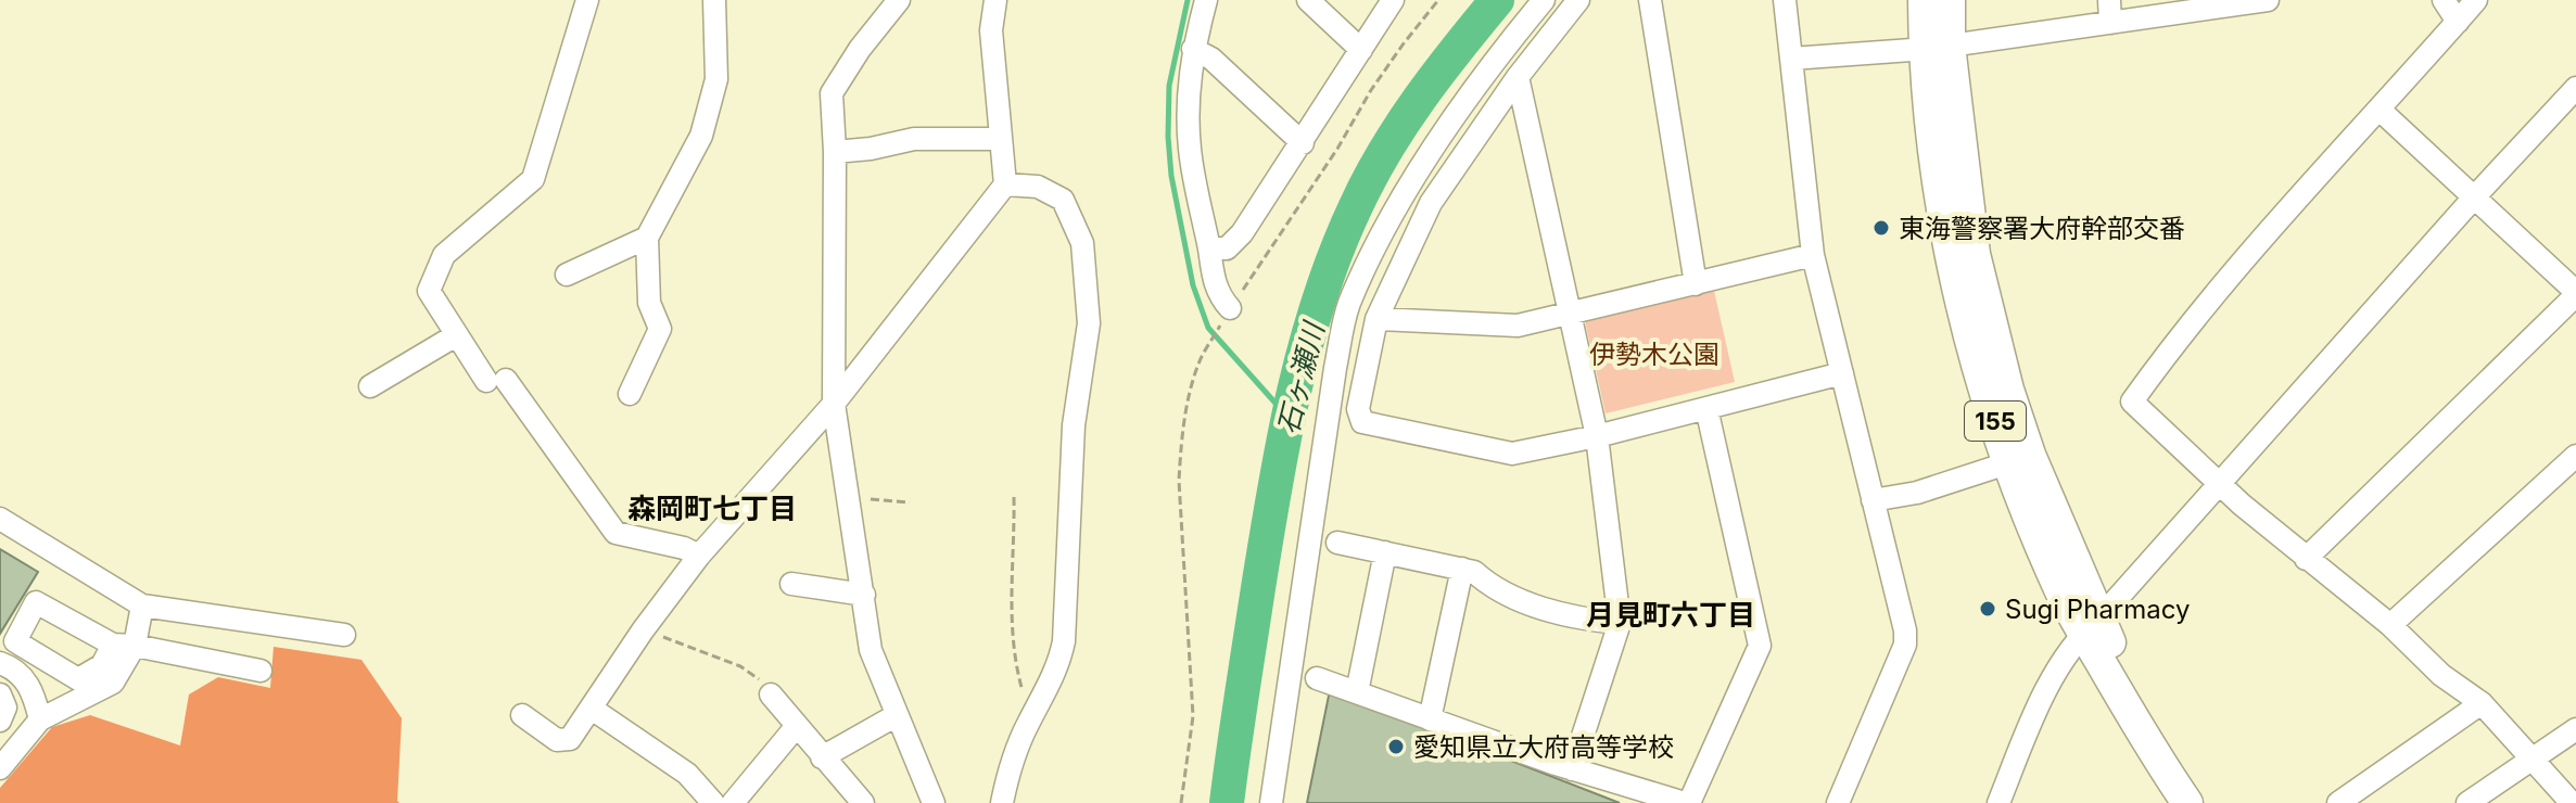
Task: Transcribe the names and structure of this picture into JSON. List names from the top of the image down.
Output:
{
  "streets": {
    "highway": ["155"]
  },
  "districts": ["森岡町七丁目", "月見町六丁目"],
  "water": ["石ヶ瀬川"],
  "parks": ["伊勢木公園"],
  "places": ["東海警察署大府幹部交番", "Sugi Pharmacy", "愛知県立大府高等学校"]
}
